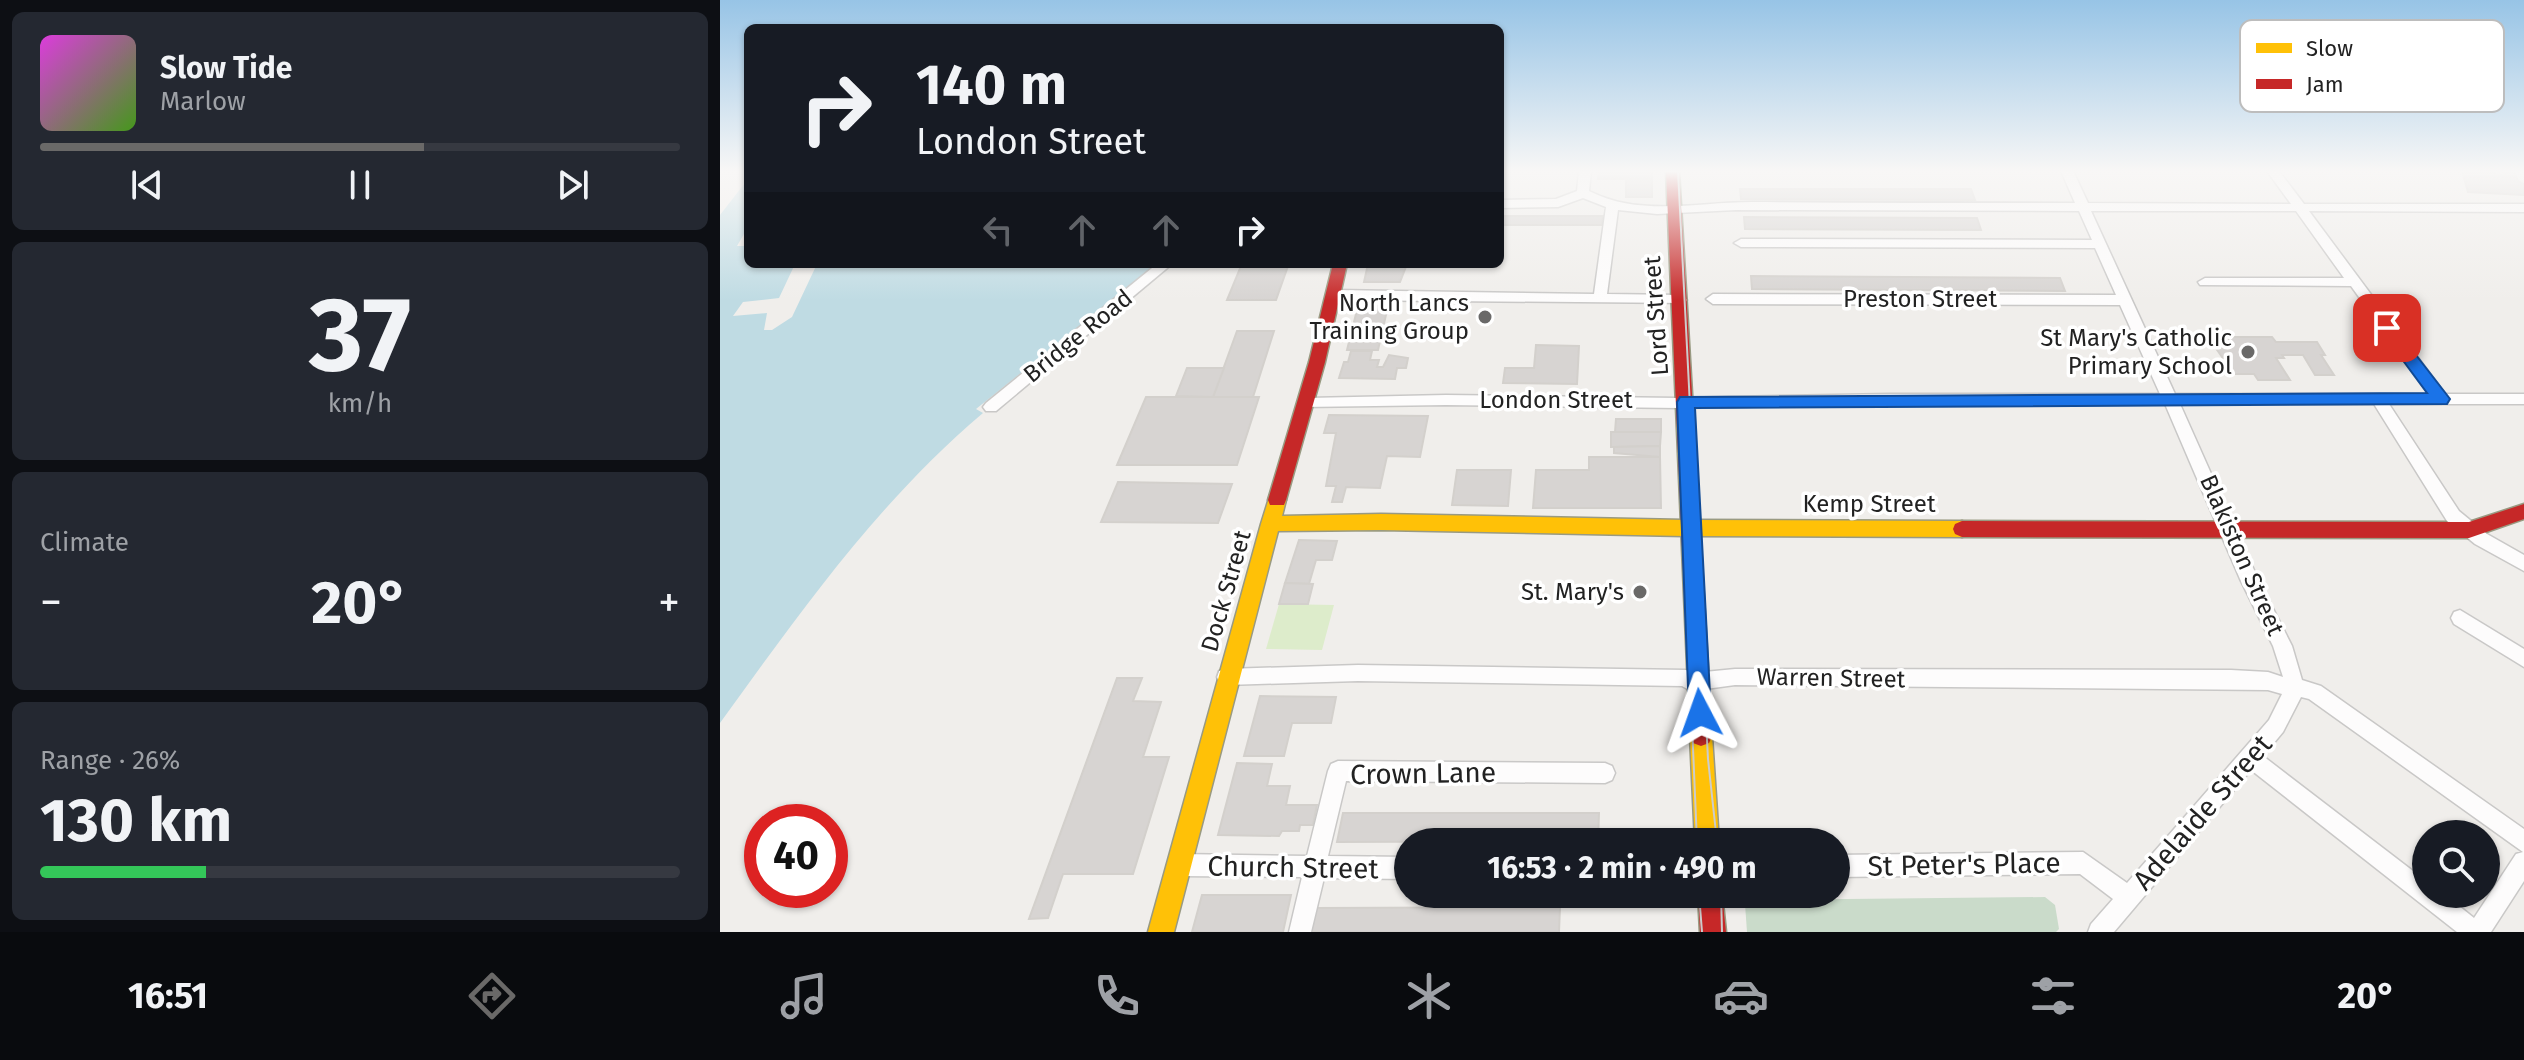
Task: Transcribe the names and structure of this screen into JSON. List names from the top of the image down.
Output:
{
  "streets": {
    "main road": ["Lord Street", "Kemp Street", "Dock Street"],
    "street": [
      "Preston Street",
      "Bridge Road",
      "London Street",
      "Blakiston Street",
      "Warren Street",
      "Crown Lane",
      "Adelaide Street",
      "St Peter's Place",
      "Church Street"
    ]
  },
  "crossings": [
    ["Preston Street", "Blakiston Street"],
    ["Lord Street", "London Street"],
    ["Lord Street", "Kemp Street"],
    ["Lord Street", "Warren Street"],
    ["London Street", "Blakiston Street"],
    ["London Street", "Dock Street"],
    ["Kemp Street", "Blakiston Street"],
    ["Kemp Street", "Dock Street"],
    ["Blakiston Street", "Warren Street"],
    ["Blakiston Street", "Adelaide Street"],
    ["Dock Street", "Warren Street"],
    ["Dock Street", "Church Street"],
    ["Warren Street", "Adelaide Street"],
    ["Crown Lane", "Church Street"],
    ["Adelaide Street", "St Peter's Place"]
  ],
  "places": ["North Lancs Training Group", "St Mary's Catholic Primary School", "St. Mary's"],
  "legend": ["Slow", "Jam"],
  "page": {
    "turn": ["140 m", "London Street"],
    "song": ["Slow Tide", "Marlow"],
    "tile": [
      ["37", "km/h"],
      "Climate",
      ["Range · 26%", "130 km"]
    ],
    "heat": ["−", "20°", "+"],
    "limit": "40",
    "trip": "16:53 · 2 min · 490 m",
    "tabs": ["16:51", "20°"]
  }
}
